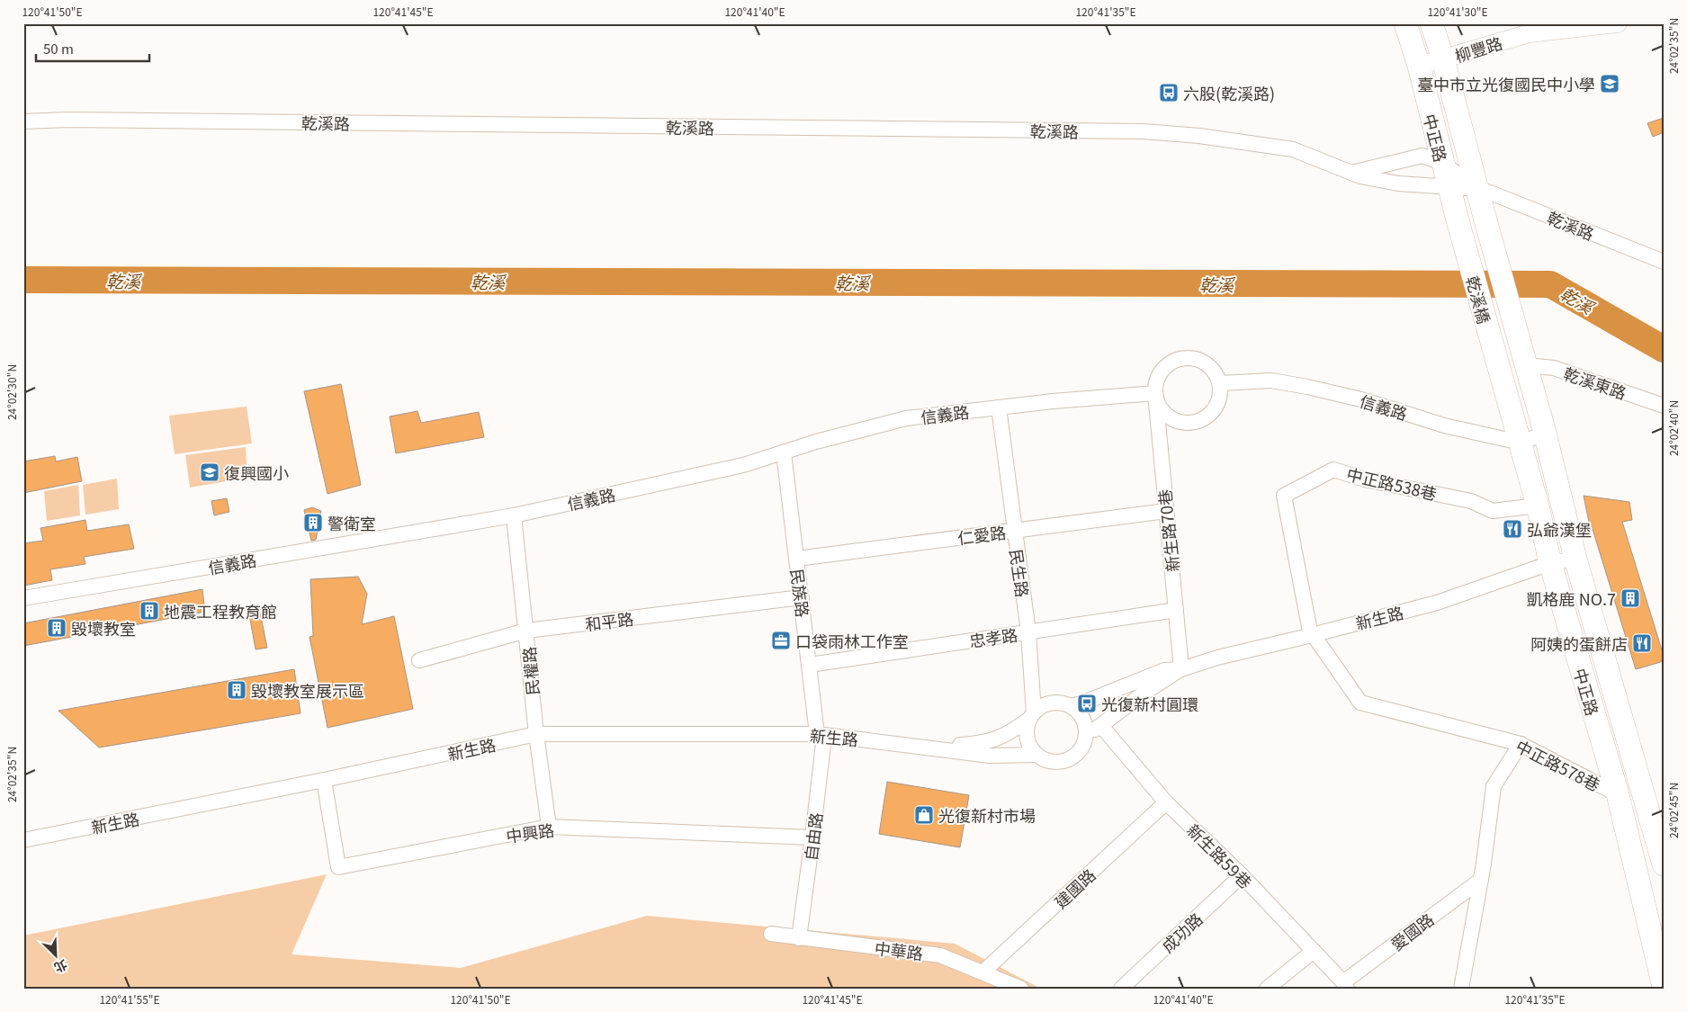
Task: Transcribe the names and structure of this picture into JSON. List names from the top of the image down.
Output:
{
  "streets": {
    "main road": ["中正路", "乾溪橋"],
    "street": [
      "柳豐路",
      "乾溪路",
      "乾溪東路",
      "信義路",
      "中正路538巷",
      "新生路70巷",
      "仁愛路",
      "民生路",
      "民族路",
      "新生路",
      "和平路",
      "忠孝路",
      "民權路",
      "中正路578巷",
      "中興路",
      "自由路",
      "新生路59巷",
      "建國路",
      "愛國路",
      "成功路",
      "中華路"
    ]
  },
  "crossings": [
    ["柳豐路", "中正路"],
    ["乾溪路", "中正路"],
    ["中正路", "乾溪橋"],
    ["中正路", "乾溪東路"],
    ["中正路", "信義路"],
    ["中正路", "中正路538巷"],
    ["中正路", "新生路"],
    ["中正路", "中正路578巷"],
    ["乾溪橋", "乾溪東路"],
    ["信義路", "新生路70巷"],
    ["信義路", "民生路"],
    ["信義路", "民族路"],
    ["信義路", "民權路"],
    ["中正路538巷", "新生路"],
    ["中正路538巷", "中正路578巷"],
    ["新生路70巷", "仁愛路"],
    ["新生路70巷", "新生路"],
    ["新生路70巷", "忠孝路"],
    ["仁愛路", "民生路"],
    ["仁愛路", "民族路"],
    ["民生路", "新生路"],
    ["民生路", "忠孝路"],
    ["民族路", "新生路"],
    ["民族路", "和平路"],
    ["民族路", "忠孝路"],
    ["民族路", "自由路"],
    ["新生路", "民權路"],
    ["新生路", "中正路578巷"],
    ["新生路", "中興路"],
    ["新生路", "自由路"],
    ["新生路", "新生路59巷"],
    ["和平路", "民權路"],
    ["民權路", "中興路"],
    ["中興路", "自由路"],
    ["自由路", "中華路"],
    ["新生路59巷", "建國路"],
    ["新生路59巷", "愛國路"],
    ["新生路59巷", "成功路"],
    ["建國路", "中華路"]
  ],
  "water": ["乾溪"],
  "places": {
    "school or university": ["臺中市立光復國民中小學", "復興國小"],
    "bus stop": ["六股(乾溪路)", "光復新村圓環"],
    "building": [
      "警衛室",
      "凱格鹿 NO.7",
      "地震工程教育館",
      "毀壞教室",
      "毀壞教室展示區"
    ],
    "restaurant": ["弘爺漢堡", "阿姨的蛋餅店"],
    "office": ["口袋雨林工作室"],
    "shop": ["光復新村市場"]
  },
  "scale_bar": "50 m",
  "north": "bottom right",
  "coordinates": [
    "120°41'50\"E",
    "120°41'45\"E",
    "120°41'40\"E",
    "120°41'35\"E",
    "120°41'30\"E",
    "24°02'35\"N",
    "24°02'30\"N",
    "24°02'40\"N",
    "24°02'45\"N",
    "120°41'55\"E"
  ]
}
